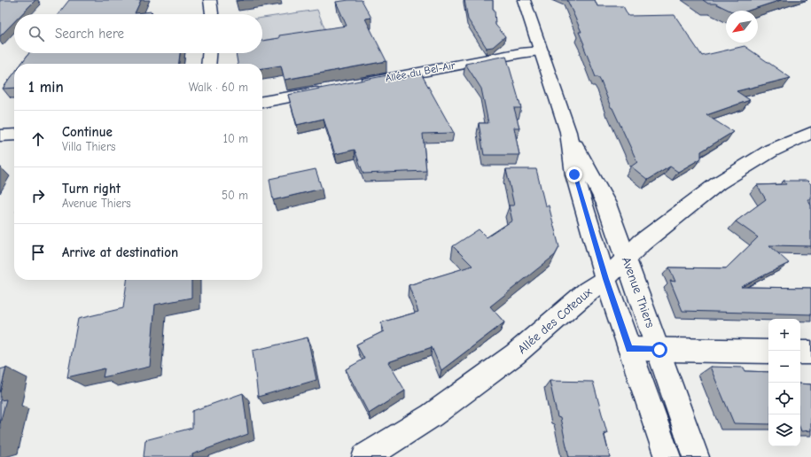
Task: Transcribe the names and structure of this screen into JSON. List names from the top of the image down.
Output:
{
  "streets": {
    "street": ["Allée du Bel-Air", "Avenue Thiers", "Allée des Coteaux"]
  },
  "crossings": [
    ["Allée du Bel-Air", "Avenue Thiers"],
    ["Avenue Thiers", "Allée des Coteaux"]
  ],
  "north": "bottom left",
  "page": {
    "search": "Search here",
    "heading": ["1 min", "Walk · 60 m"],
    "list": [
      ["Continue", "Villa Thiers", "10 m"],
      ["Turn right", "Avenue Thiers", "50 m"],
      "Arrive at destination"
    ],
    "map_buttons": ["+", "−"]
  }
}
